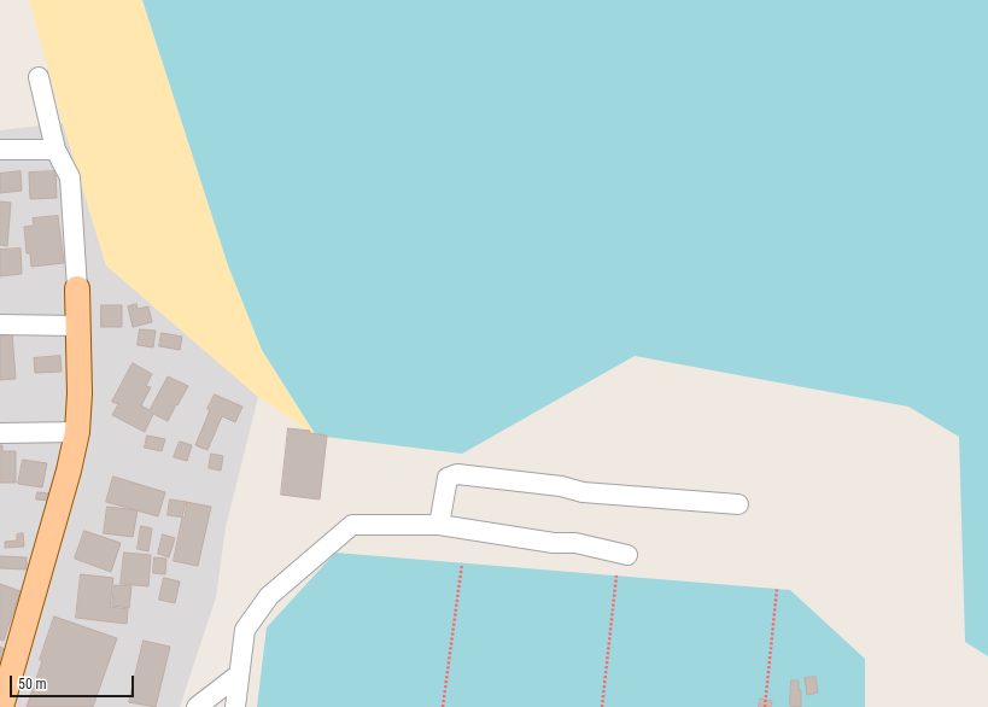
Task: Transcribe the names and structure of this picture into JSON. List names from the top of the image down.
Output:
{
  "scale_bar": "50 m"
}
